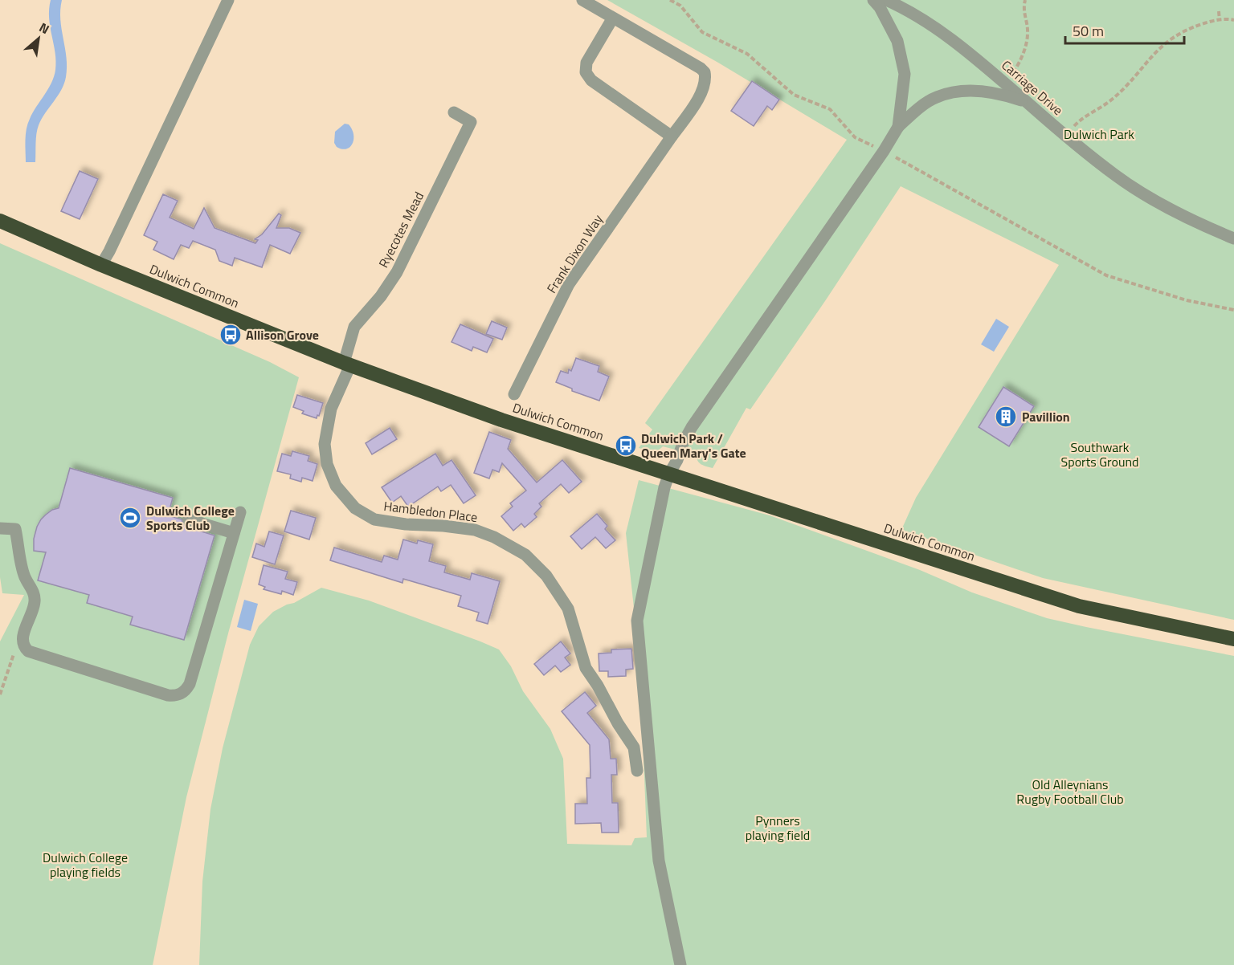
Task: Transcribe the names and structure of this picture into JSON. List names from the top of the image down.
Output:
{
  "streets": {
    "highway": ["Dulwich Common"],
    "street": [
      "Carriage Drive",
      "Ryecotes Mead",
      "Frank Dixon Way",
      "Hambledon Place"
    ]
  },
  "crossings": [
    ["Ryecotes Mead", "Dulwich Common"],
    ["Ryecotes Mead", "Hambledon Place"],
    ["Dulwich Common", "Hambledon Place"]
  ],
  "parks": [
    "Dulwich Park",
    "Southwark Sports Ground",
    "Old Alleynians Rugby Football Club",
    "Pynners playing field",
    "Dulwich College playing fields"
  ],
  "places": {
    "bus stop": ["Allison Grove", "Dulwich Park / Queen Mary's Gate"],
    "building": ["Pavillion"],
    "sports": ["Dulwich College Sports Club"]
  },
  "scale_bar": "50 m",
  "north": "top right"
}
